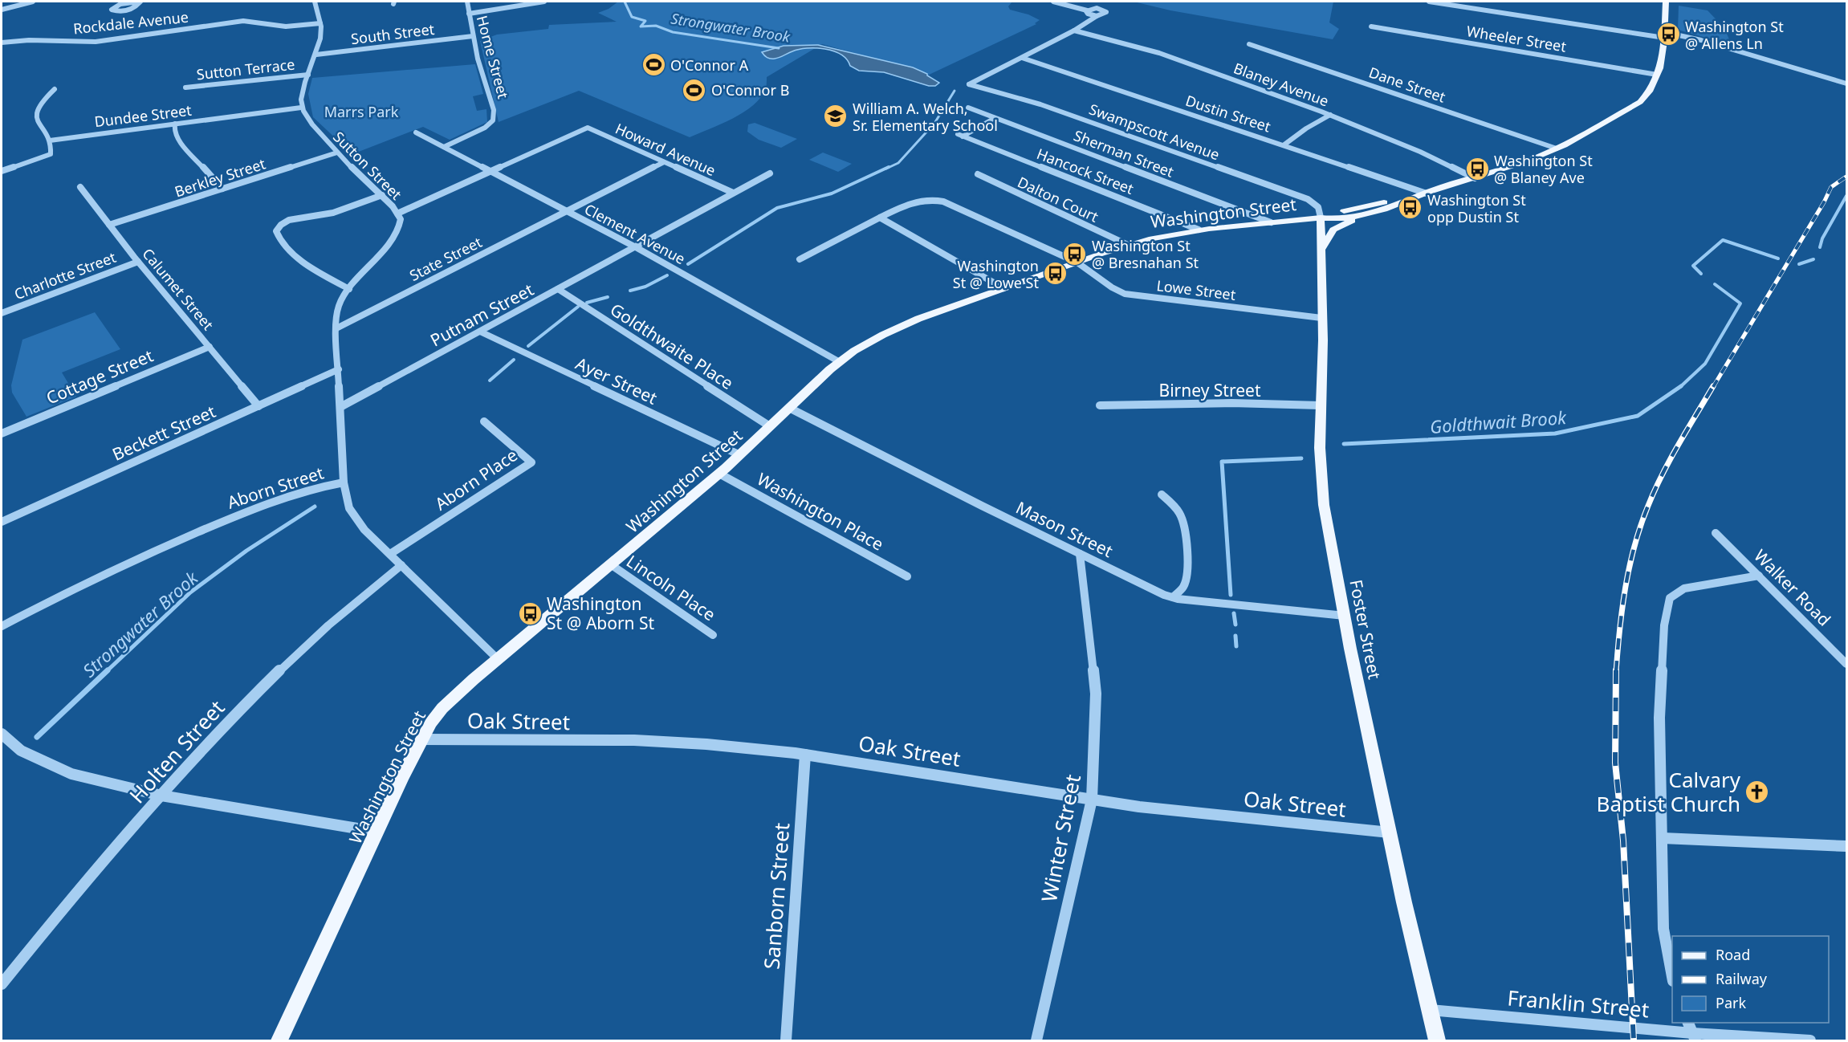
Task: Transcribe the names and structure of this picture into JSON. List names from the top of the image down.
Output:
{
  "streets": {
    "main road": ["Washington Street", "Foster Street"],
    "street": [
      "Rockdale Avenue",
      "South Street",
      "Wheeler Street",
      "Home Street",
      "Sutton Terrace",
      "Blaney Avenue",
      "Dane Street",
      "Dustin Street",
      "Dundee Street",
      "Swampscott Avenue",
      "Howard Avenue",
      "Sherman Street",
      "Sutton Street",
      "Hancock Street",
      "Berkley Street",
      "Dalton Court",
      "Clement Avenue",
      "State Street",
      "Charlotte Street",
      "Calumet Street",
      "Lowe Street",
      "Putnam Street",
      "Goldthwaite Place",
      "Cottage Street",
      "Ayer Street",
      "Birney Street",
      "Beckett Street",
      "Aborn Place",
      "Aborn Street",
      "Washington Place",
      "Mason Street",
      "Lincoln Place",
      "Walker Road",
      "Oak Street",
      "Holten Street",
      "Winter Street",
      "Sanborn Street",
      "Franklin Street"
    ]
  },
  "crossings": [
    ["South Street", "Home Street"],
    ["Wheeler Street", "Washington Street"],
    ["Home Street", "Clement Avenue"],
    ["Blaney Avenue", "Washington Street"],
    ["Dane Street", "Washington Street"],
    ["Dustin Street", "Swampscott Avenue"],
    ["Dustin Street", "Washington Street"],
    ["Dundee Street", "Sutton Street"],
    ["Swampscott Avenue", "Washington Street"],
    ["Swampscott Avenue", "Foster Street"],
    ["Howard Avenue", "Clement Avenue"],
    ["Howard Avenue", "State Street"],
    ["Howard Avenue", "Putnam Street"],
    ["Sherman Street", "Hancock Street"],
    ["Sherman Street", "Washington Street"],
    ["Sutton Street", "Berkley Street"],
    ["Sutton Street", "State Street"],
    ["Sutton Street", "Putnam Street"],
    ["Sutton Street", "Beckett Street"],
    ["Sutton Street", "Aborn Street"],
    ["Hancock Street", "Washington Street"],
    ["Berkley Street", "Calumet Street"],
    ["Dalton Court", "Washington Street"],
    ["Washington Street", "Clement Avenue"],
    ["Washington Street", "Lowe Street"],
    ["Washington Street", "Goldthwaite Place"],
    ["Washington Street", "Ayer Street"],
    ["Washington Street", "Aborn Street"],
    ["Washington Street", "Washington Place"],
    ["Washington Street", "Mason Street"],
    ["Washington Street", "Lincoln Place"],
    ["Washington Street", "Foster Street"],
    ["Washington Street", "Oak Street"],
    ["Clement Avenue", "State Street"],
    ["Clement Avenue", "Putnam Street"],
    ["Charlotte Street", "Calumet Street"],
    ["Calumet Street", "Cottage Street"],
    ["Calumet Street", "Beckett Street"],
    ["Lowe Street", "Foster Street"],
    ["Putnam Street", "Goldthwaite Place"],
    ["Putnam Street", "Ayer Street"],
    ["Birney Street", "Foster Street"],
    ["Aborn Place", "Aborn Street"],
    ["Aborn Street", "Holten Street"],
    ["Mason Street", "Foster Street"],
    ["Mason Street", "Winter Street"],
    ["Foster Street", "Oak Street"],
    ["Foster Street", "Franklin Street"],
    ["Oak Street", "Winter Street"],
    ["Oak Street", "Sanborn Street"]
  ],
  "water": ["Strongwater Brook", "Goldthwait Brook"],
  "parks": ["Marrs Park"],
  "places": {
    "bus stop": [
      "Washington St @ Allens Ln",
      "Washington St @ Blaney Ave",
      "Washington St opp Dustin St",
      "Washington St @ Bresnahan St",
      "Washington St @ Lowe St",
      "Washington St @ Aborn St"
    ],
    "sports": ["O'Connor A", "O'Connor B"],
    "school or university": ["William A. Welch, Sr. Elementary School"],
    "church": ["Calvary Baptist Church"]
  },
  "legend": ["Road", "Railway", "Park"]
}
